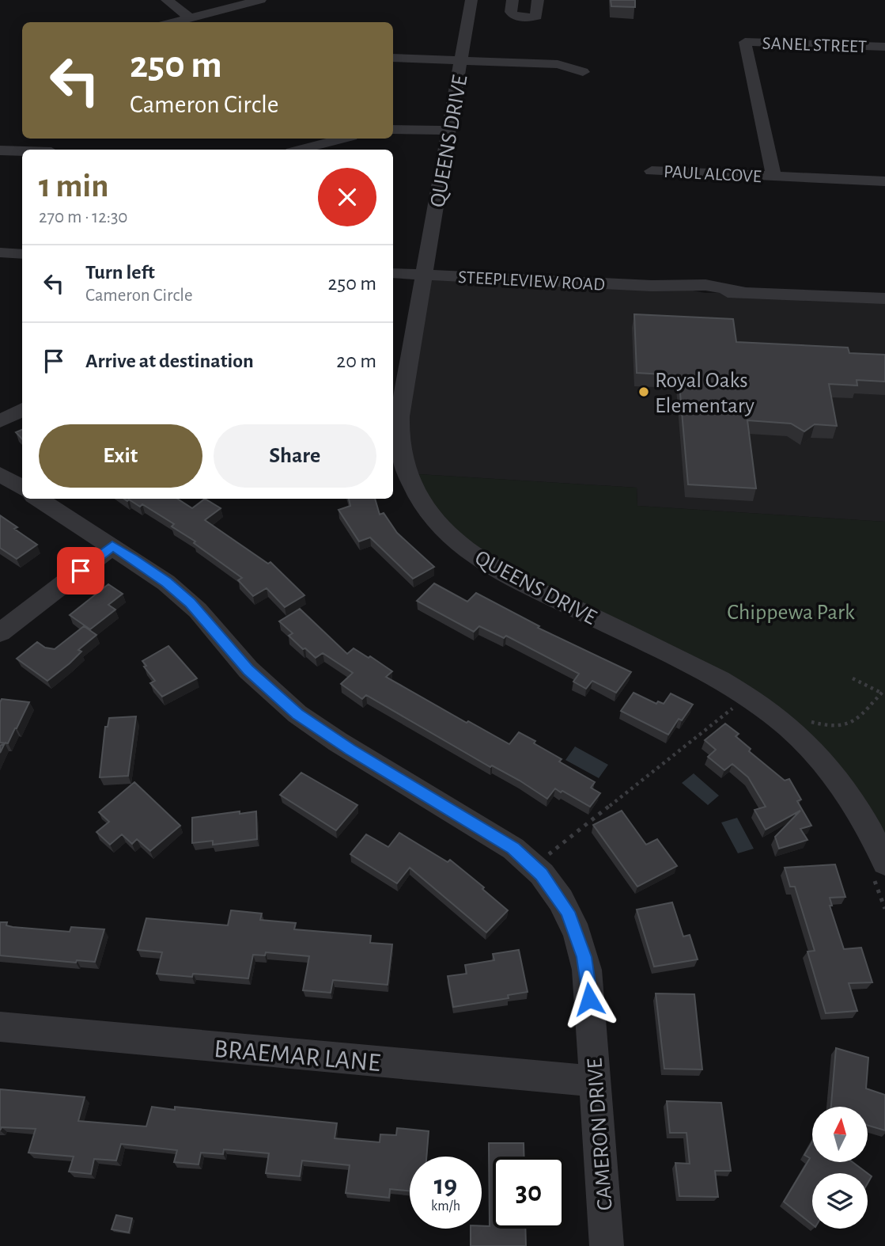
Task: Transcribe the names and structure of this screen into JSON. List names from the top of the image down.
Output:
{
  "streets": {
    "street": [
      "SANEL STREET",
      "QUEENS DRIVE",
      "PAUL ALCOVE",
      "STEEPLEVIEW ROAD",
      "BRAEMAR LANE",
      "CAMERON DRIVE"
    ]
  },
  "crossings": [
    ["SANEL STREET", "PAUL ALCOVE"],
    ["QUEENS DRIVE", "STEEPLEVIEW ROAD"],
    ["BRAEMAR LANE", "CAMERON DRIVE"]
  ],
  "parks": ["Chippewa Park"],
  "places": ["Royal Oaks Elementary"],
  "north": "top",
  "page": {
    "turn": ["250 m", "Cameron Circle"],
    "heading": ["1 min", "270 m · 12:30"],
    "list": [
      {
        "name": "Turn left",
        "note": "Cameron Circle",
        "value": "250 m"
      },
      {
        "name": "Arrive at destination",
        "value": "20 m"
      }
    ],
    "buttons": ["Exit", "Share"],
    "speed": "19 km/h",
    "limit": "30"
  }
}
